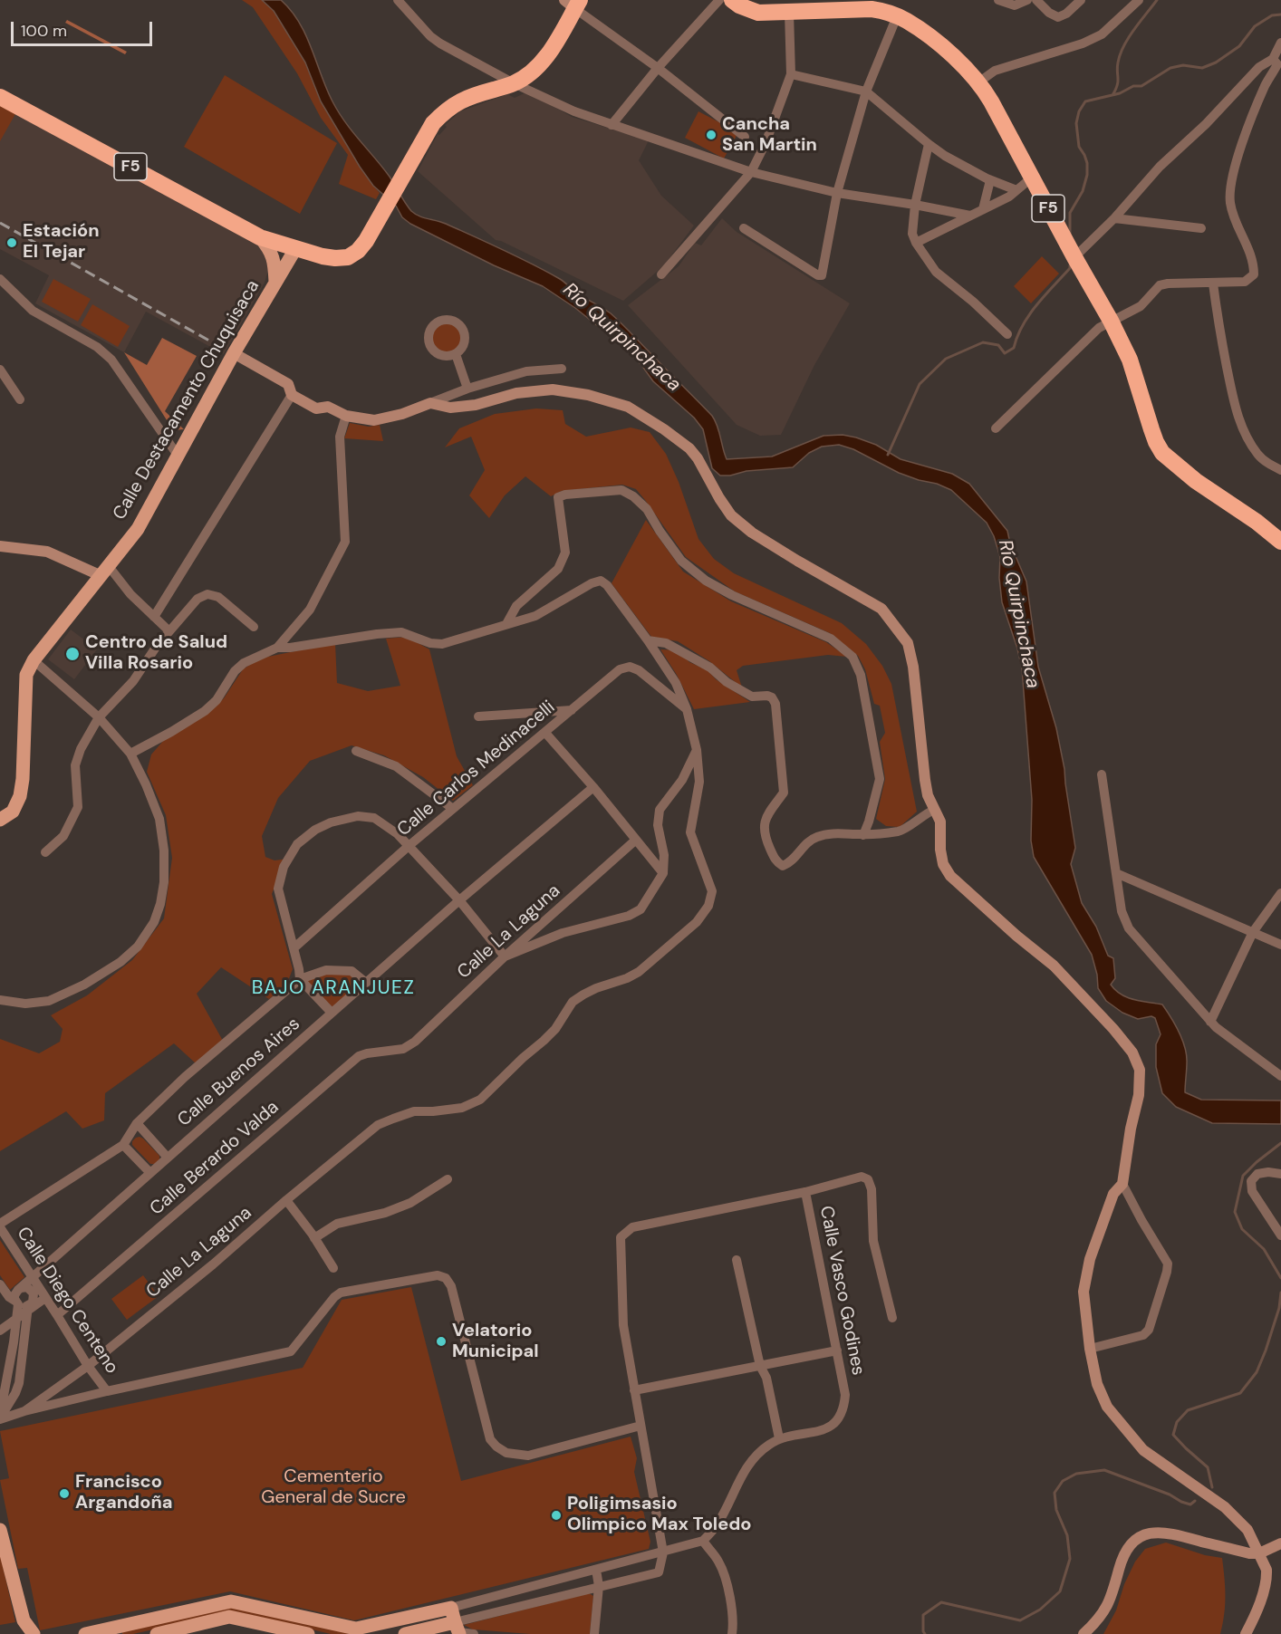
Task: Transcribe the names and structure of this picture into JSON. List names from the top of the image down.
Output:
{
  "streets": {
    "highway": ["F5"],
    "main road": ["Calle Destacamento Chuquisaca"],
    "street": [
      "Calle Carlos Medinacelli",
      "Calle La Laguna",
      "Calle Buenos Aires",
      "Calle Berardo Valda",
      "Calle Vasco Godines",
      "Calle Diego Centeno"
    ]
  },
  "crossings": [
    ["F5", "Calle Destacamento Chuquisaca"],
    ["Calle Carlos Medinacelli", "Calle La Laguna"],
    ["Calle La Laguna", "Calle Berardo Valda"],
    ["Calle La Laguna", "Calle Diego Centeno"],
    ["Calle Buenos Aires", "Calle Diego Centeno"],
    ["Calle Berardo Valda", "Calle Diego Centeno"]
  ],
  "districts": ["BAJO ARANJUEZ"],
  "water": ["Río Quirpinchaca"],
  "parks": ["Cementerio General de Sucre"],
  "places": [
    "Cancha San Martin",
    "Estación El Tejar",
    "Centro de Salud Villa Rosario",
    "Velatorio Municipal",
    "Francisco Argandoña",
    "Poligimsasio Olimpico Max Toledo"
  ],
  "scale_bar": "100 m"
}
